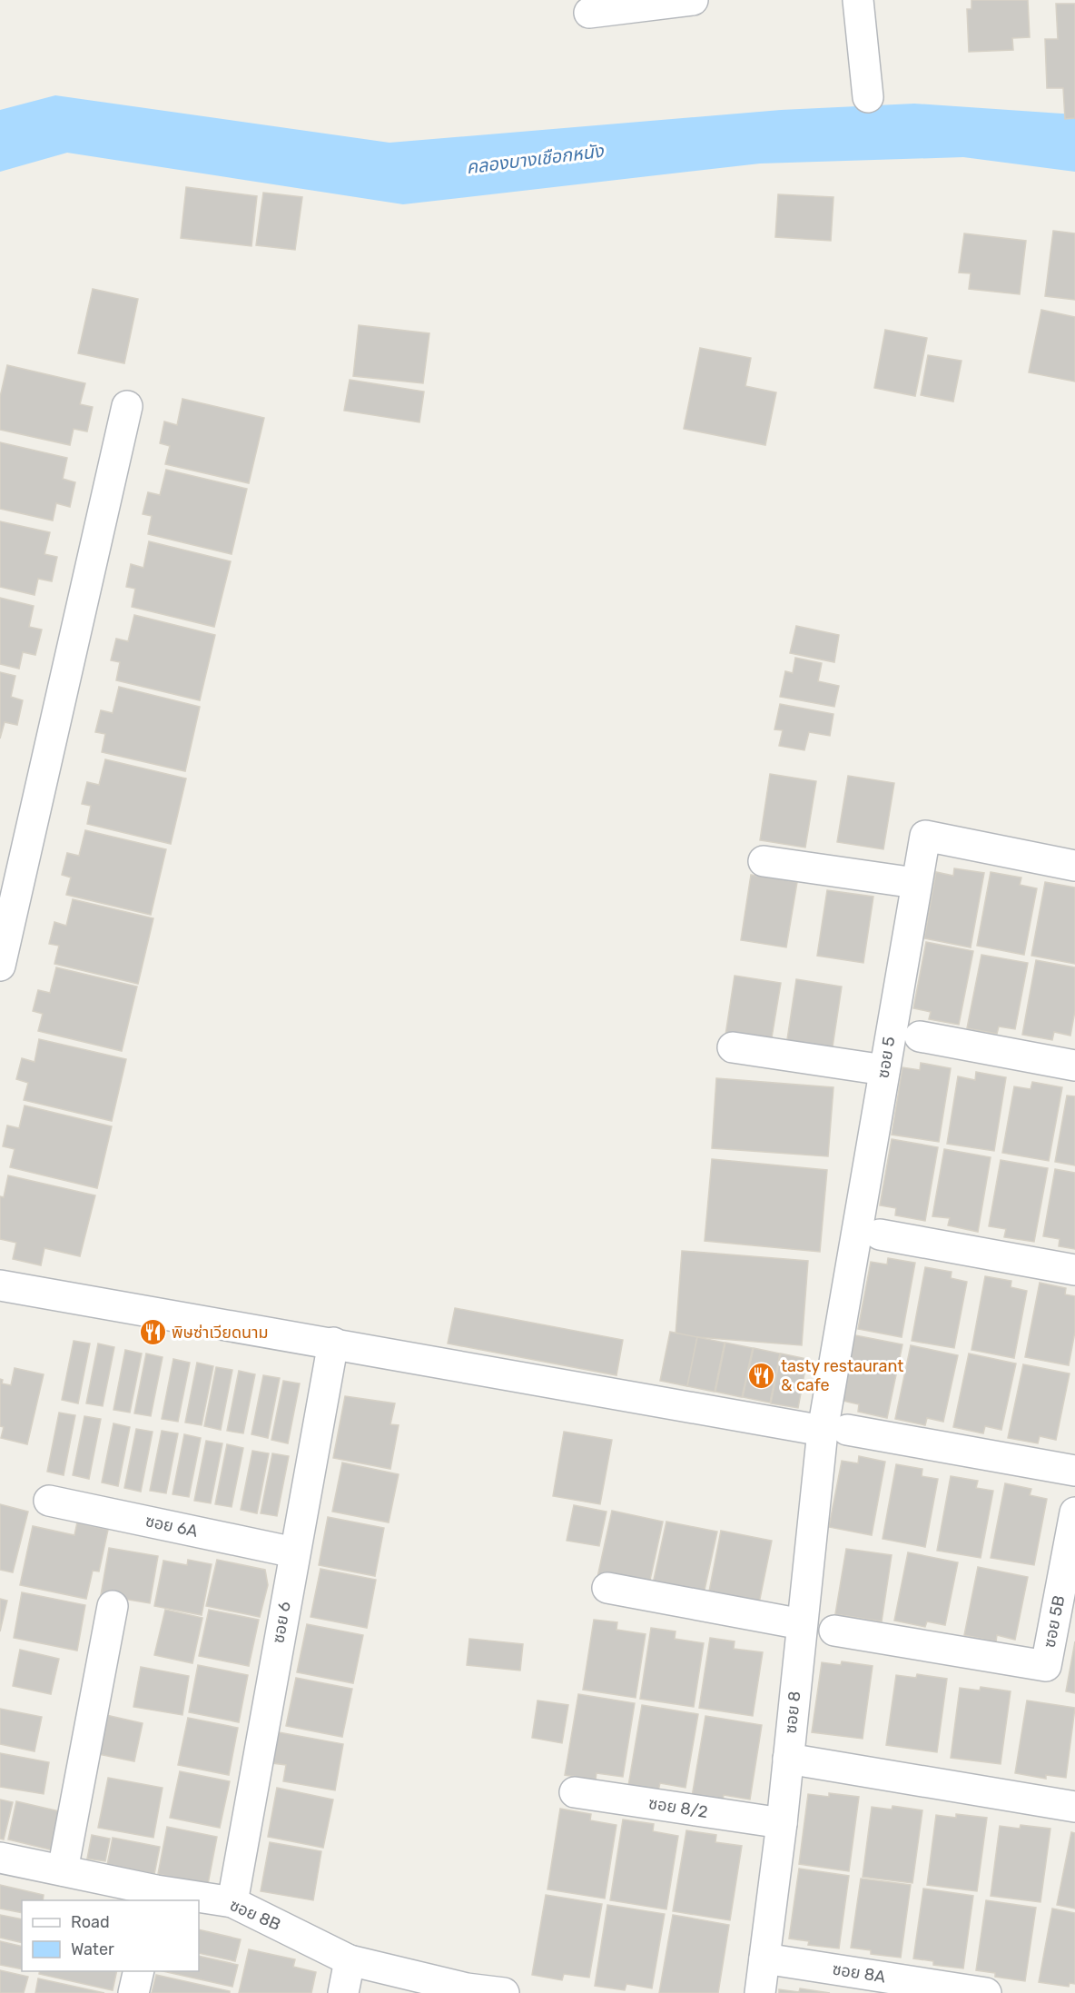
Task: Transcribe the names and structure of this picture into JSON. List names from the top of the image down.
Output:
{
  "streets": {
    "street": [
      "ซอย 5",
      "ซอย 6A",
      "ซอย 5B",
      "ซอย 6",
      "ซอย 8",
      "ซอย 8/2",
      "ซอย 8B",
      "ซอย 8A"
    ]
  },
  "crossings": [
    ["ซอย 5", "ซอย 8"],
    ["ซอย 6A", "ซอย 6"],
    ["ซอย 6", "ซอย 8B"],
    ["ซอย 8", "ซอย 8/2"],
    ["ซอย 8", "ซอย 8A"]
  ],
  "water": ["คลองบางเชือกหนัง"],
  "places": {
    "restaurant": ["พิษซ่าเวียดนาม", "tasty restaurant & cafe"]
  },
  "legend": ["Road", "Water"]
}
